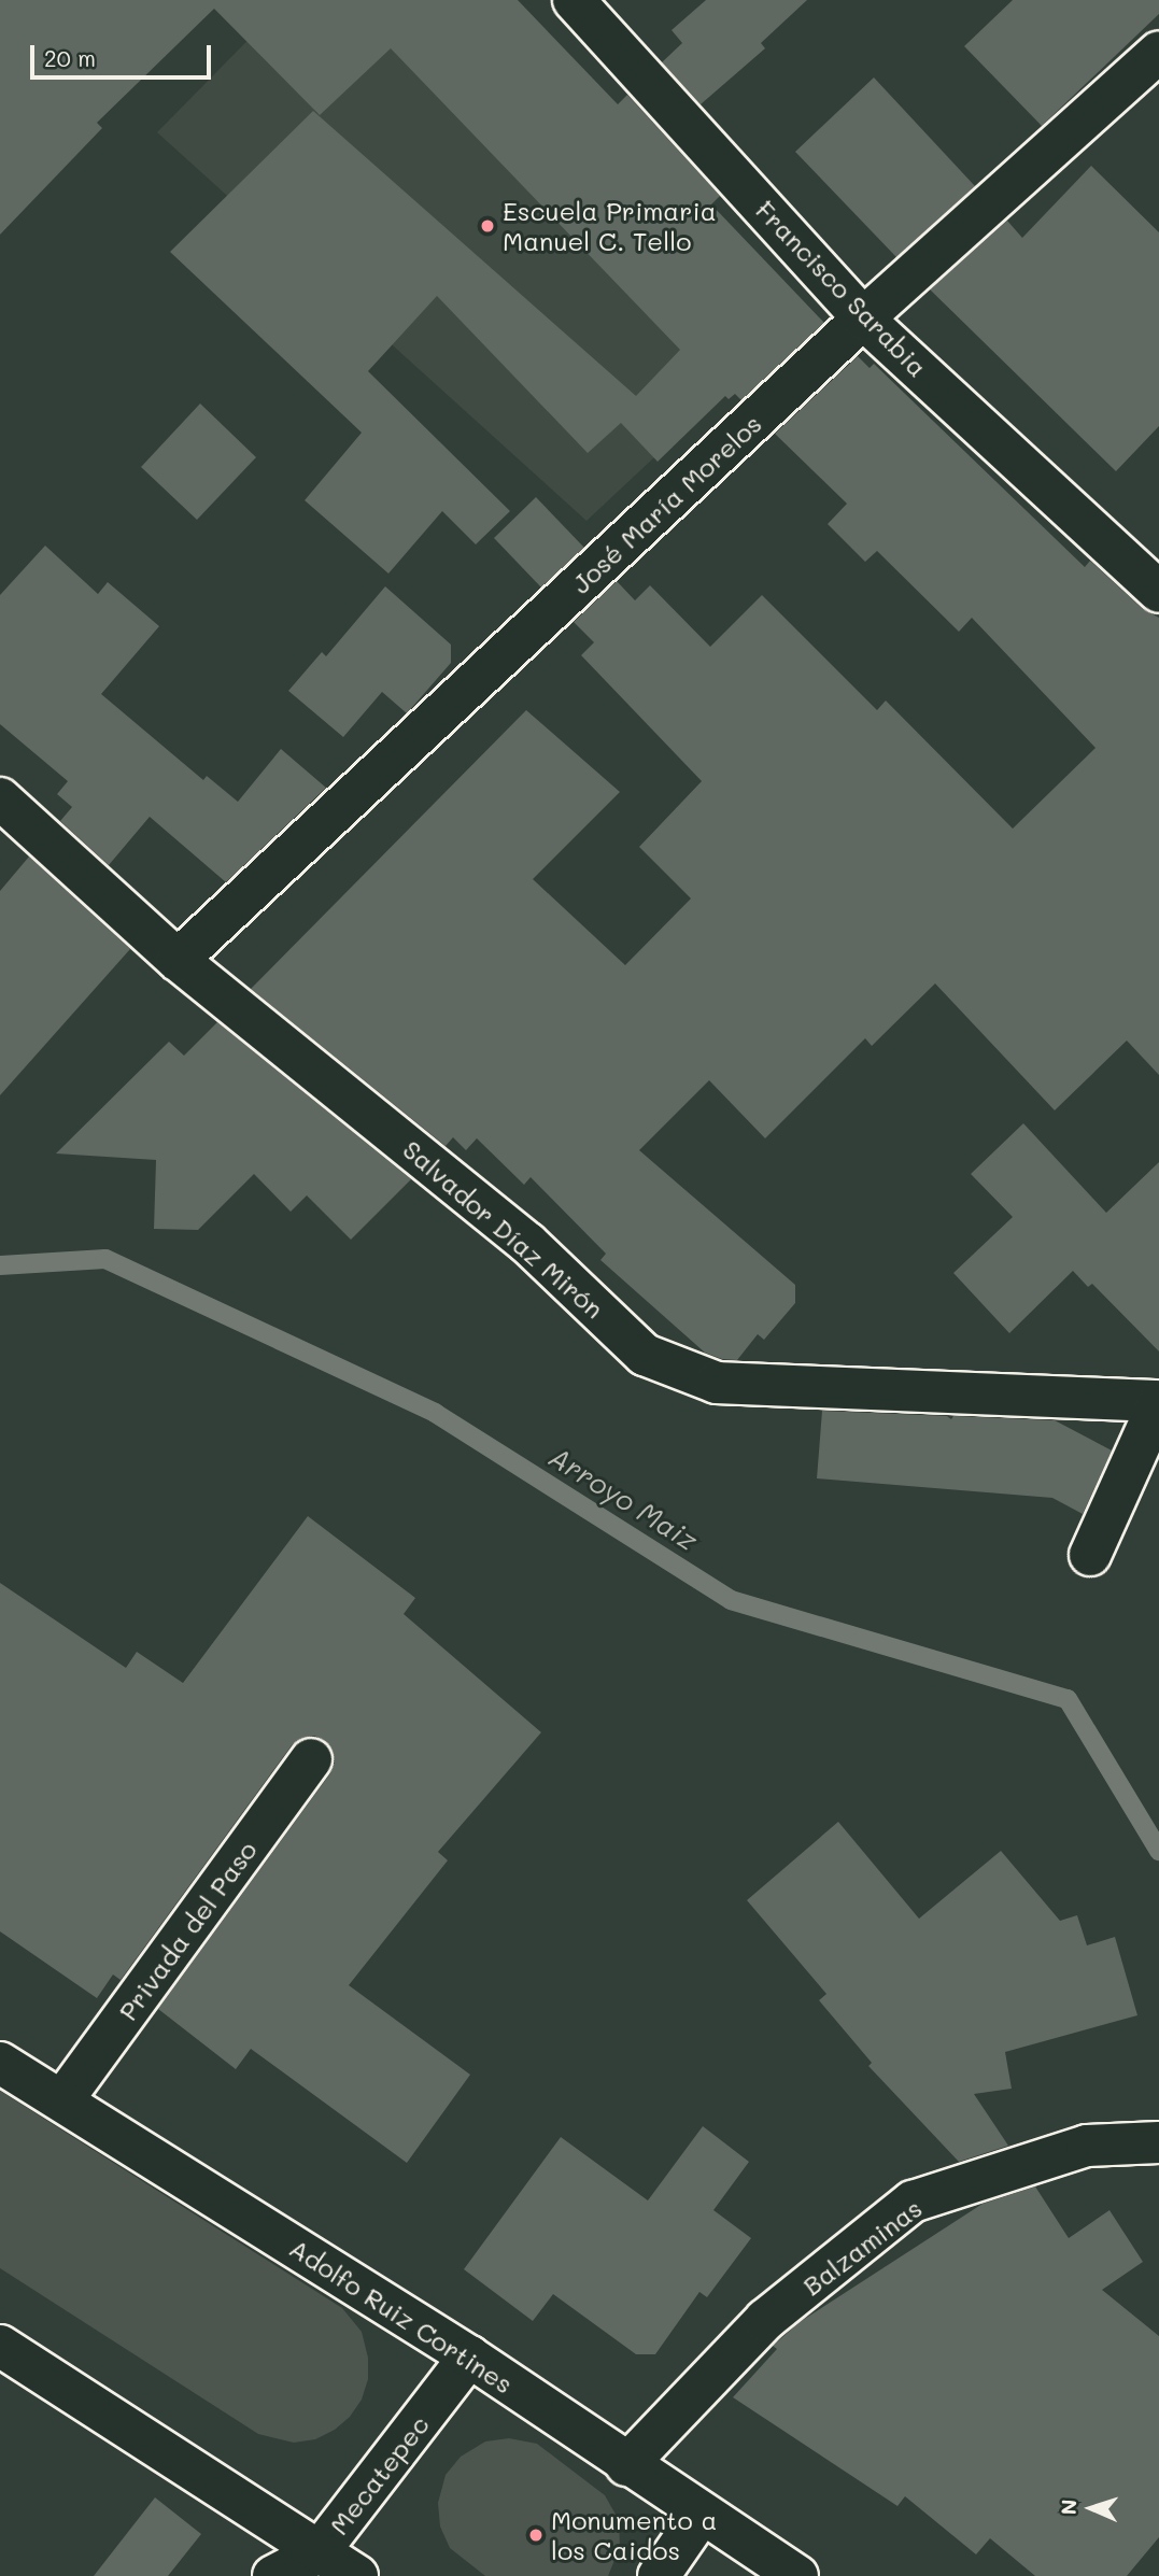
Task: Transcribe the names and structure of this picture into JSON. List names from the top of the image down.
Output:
{
  "streets": {
    "street": [
      "Francisco Sarabia",
      "José María Morelos",
      "Salvador Díaz Mirón",
      "Privada del Paso",
      "Balzaminas",
      "Adolfo Ruiz Cortines",
      "Mecatepec"
    ]
  },
  "crossings": [
    ["Francisco Sarabia", "José María Morelos"],
    ["José María Morelos", "Salvador Díaz Mirón"],
    ["Privada del Paso", "Adolfo Ruiz Cortines"],
    ["Balzaminas", "Adolfo Ruiz Cortines"],
    ["Adolfo Ruiz Cortines", "Mecatepec"]
  ],
  "water": ["Arroyo Maiz"],
  "places": ["Escuela Primaria Manuel C. Tello", "Monumento a los Caidos"],
  "scale_bar": "20 m",
  "north": "left"
}
